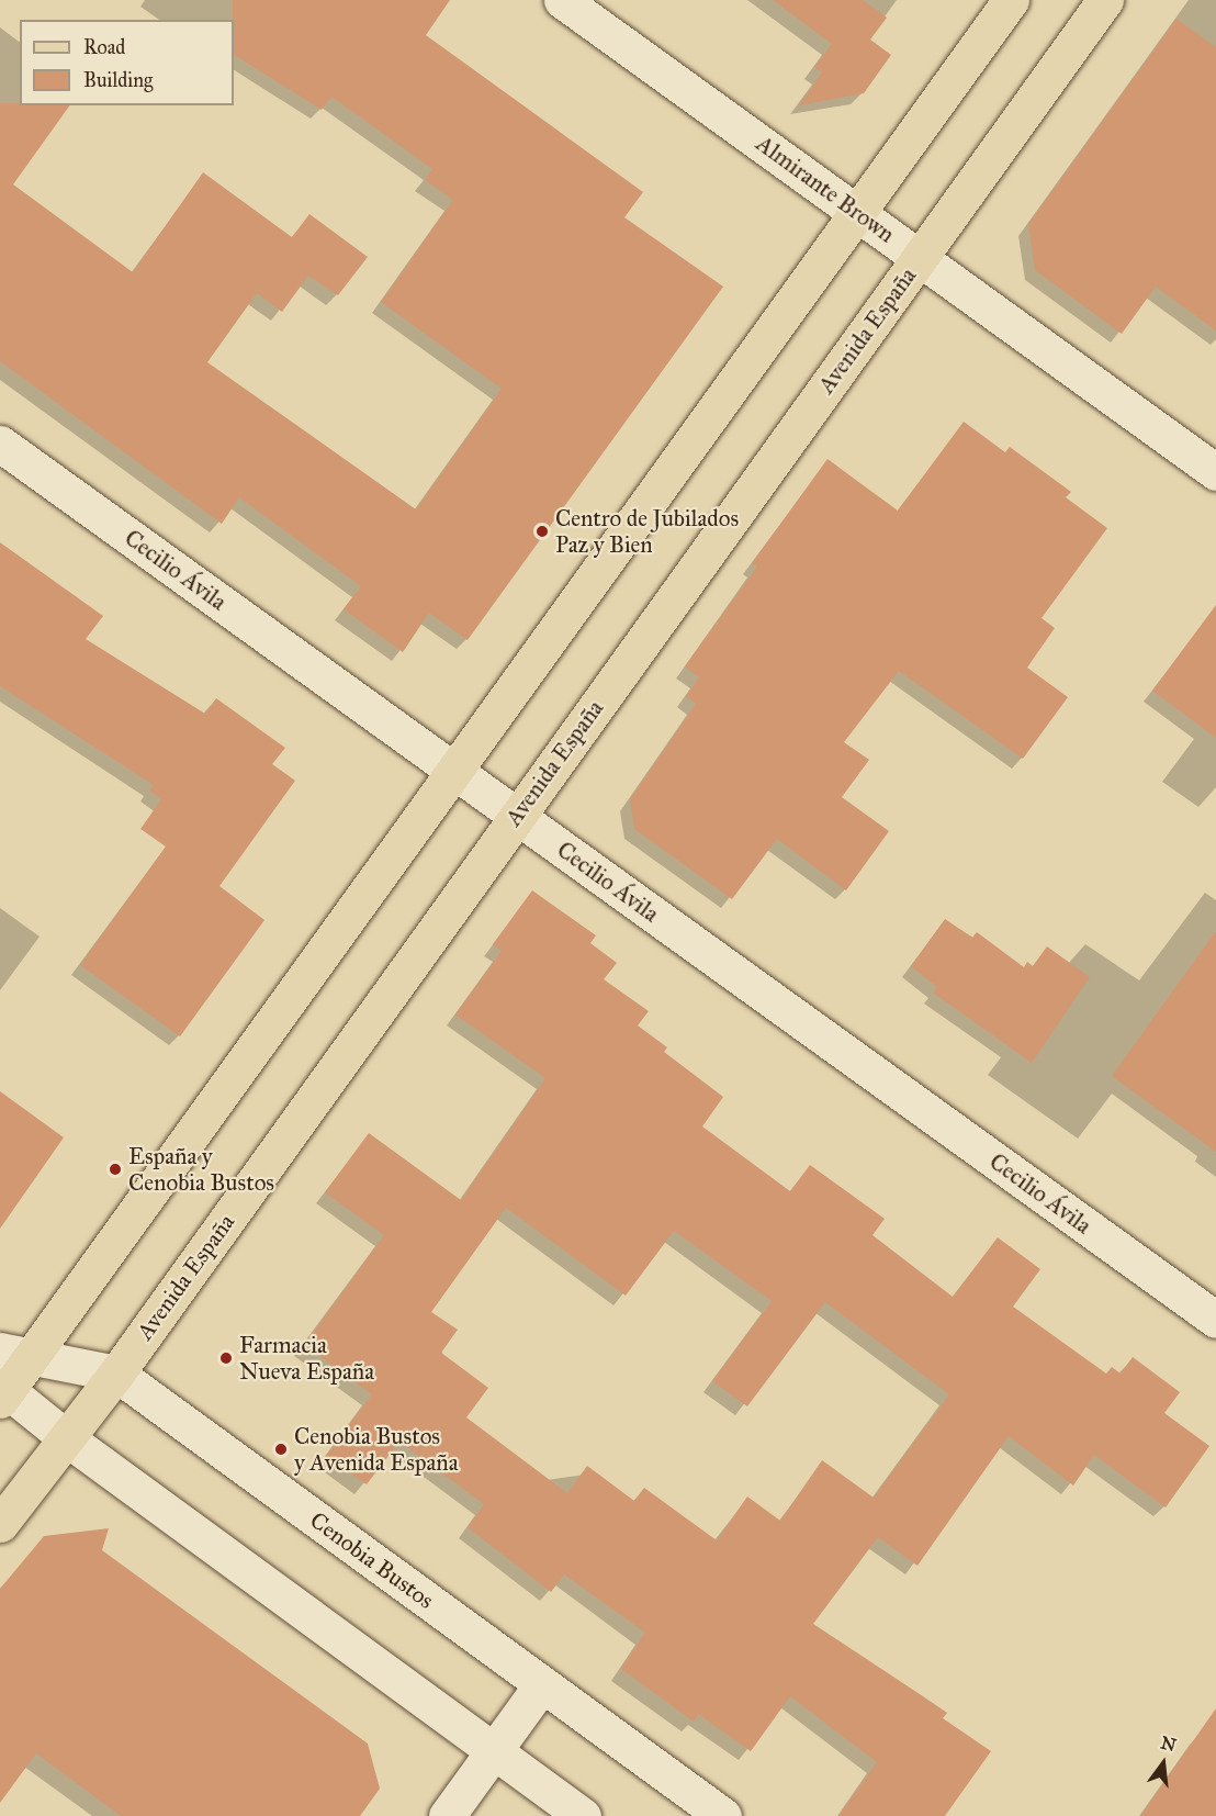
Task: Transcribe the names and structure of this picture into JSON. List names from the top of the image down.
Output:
{
  "streets": {
    "main road": ["Avenida España"],
    "street": ["Almirante Brown", "Cecilio Ávila", "Cenobia Bustos"]
  },
  "crossings": [
    ["Almirante Brown", "Avenida España"],
    ["Avenida España", "Cecilio Ávila"],
    ["Avenida España", "Cenobia Bustos"]
  ],
  "places": [
    "Centro de Jubilados Paz y Bien",
    "España y Cenobia Bustos",
    "Farmacia Nueva España",
    "Cenobia Bustos y Avenida España"
  ],
  "legend": ["Road", "Building"],
  "north": "top"
}
